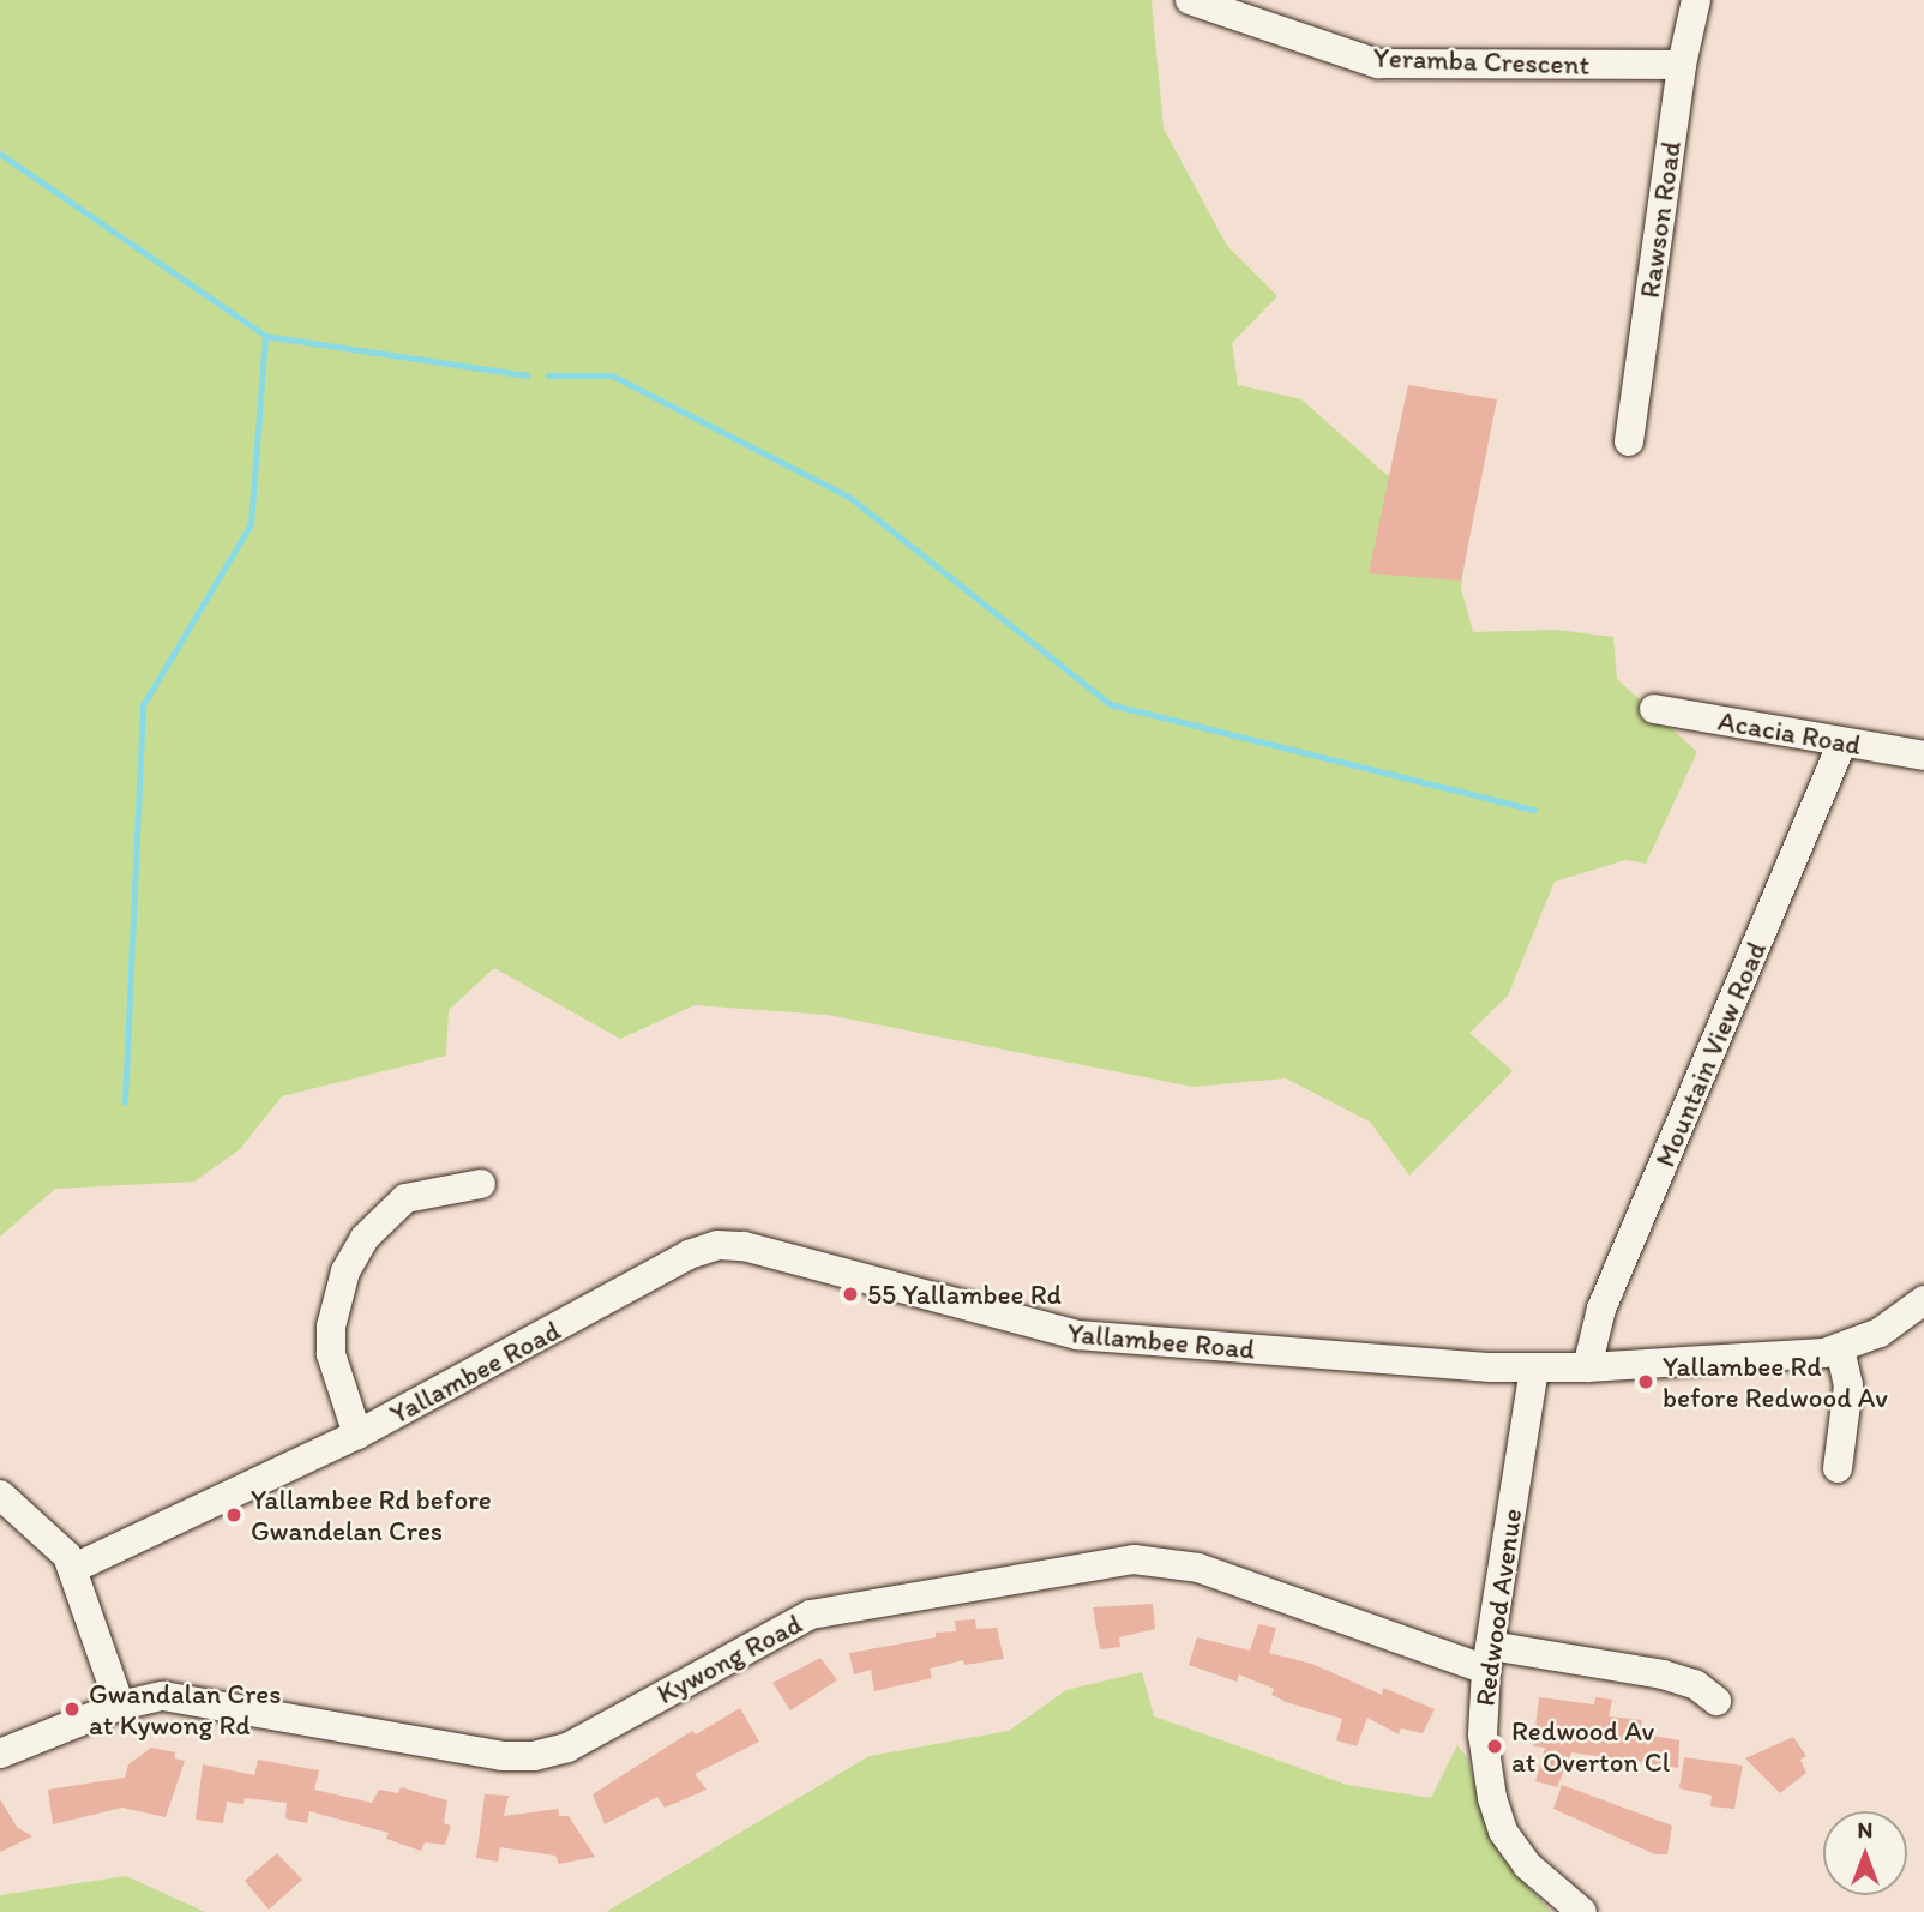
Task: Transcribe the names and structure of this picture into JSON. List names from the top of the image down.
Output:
{
  "streets": {
    "street": [
      "Yeramba Crescent",
      "Rawson Road",
      "Acacia Road",
      "Mountain View Road",
      "Yallambee Road",
      "Redwood Avenue",
      "Kywong Road"
    ]
  },
  "crossings": [
    ["Yeramba Crescent", "Rawson Road"],
    ["Acacia Road", "Mountain View Road"],
    ["Mountain View Road", "Yallambee Road"],
    ["Yallambee Road", "Redwood Avenue"],
    ["Redwood Avenue", "Kywong Road"]
  ],
  "places": [
    "55 Yallambee Rd",
    "Yallambee Rd before Redwood Av",
    "Yallambee Rd before Gwandelan Cres",
    "Gwandalan Cres at Kywong Rd",
    "Redwood Av at Overton Cl"
  ],
  "north": "top"
}
